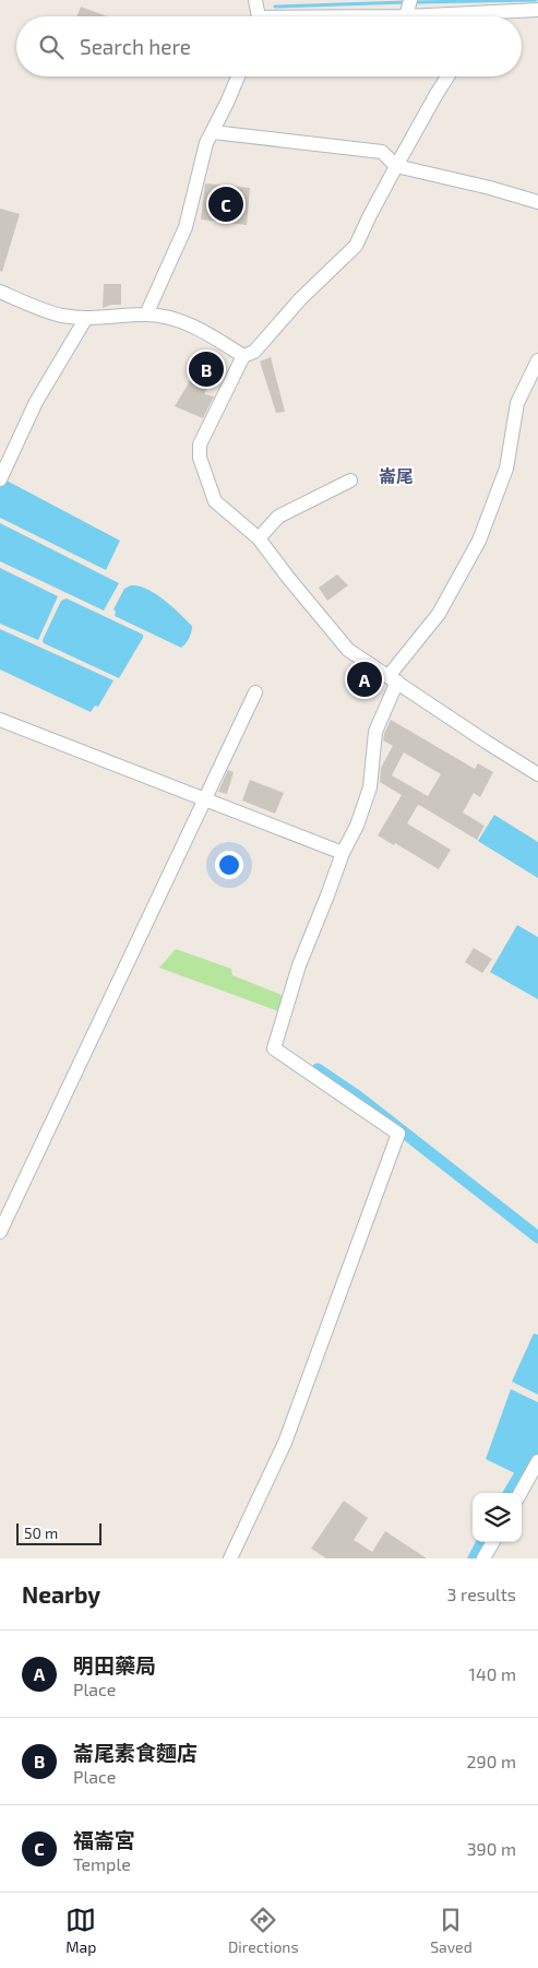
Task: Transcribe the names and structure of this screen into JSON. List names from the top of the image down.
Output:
{
  "districts": ["崙尾"],
  "scale_bar": "50 m",
  "page": {
    "search": "Search here",
    "pins": ["C", "B", "A"],
    "scale": "50 m",
    "heading": ["Nearby", "3 results"],
    "list": [
      {
        "mark": "A",
        "name": "明田藥局",
        "note": "Place",
        "value": "140 m"
      },
      {
        "mark": "B",
        "name": "崙尾素食麵店",
        "note": "Place",
        "value": "290 m"
      },
      {
        "mark": "C",
        "name": "福崙宮",
        "note": "Temple",
        "value": "390 m"
      }
    ],
    "nav": ["Map", "Directions", "Saved"]
  }
}
